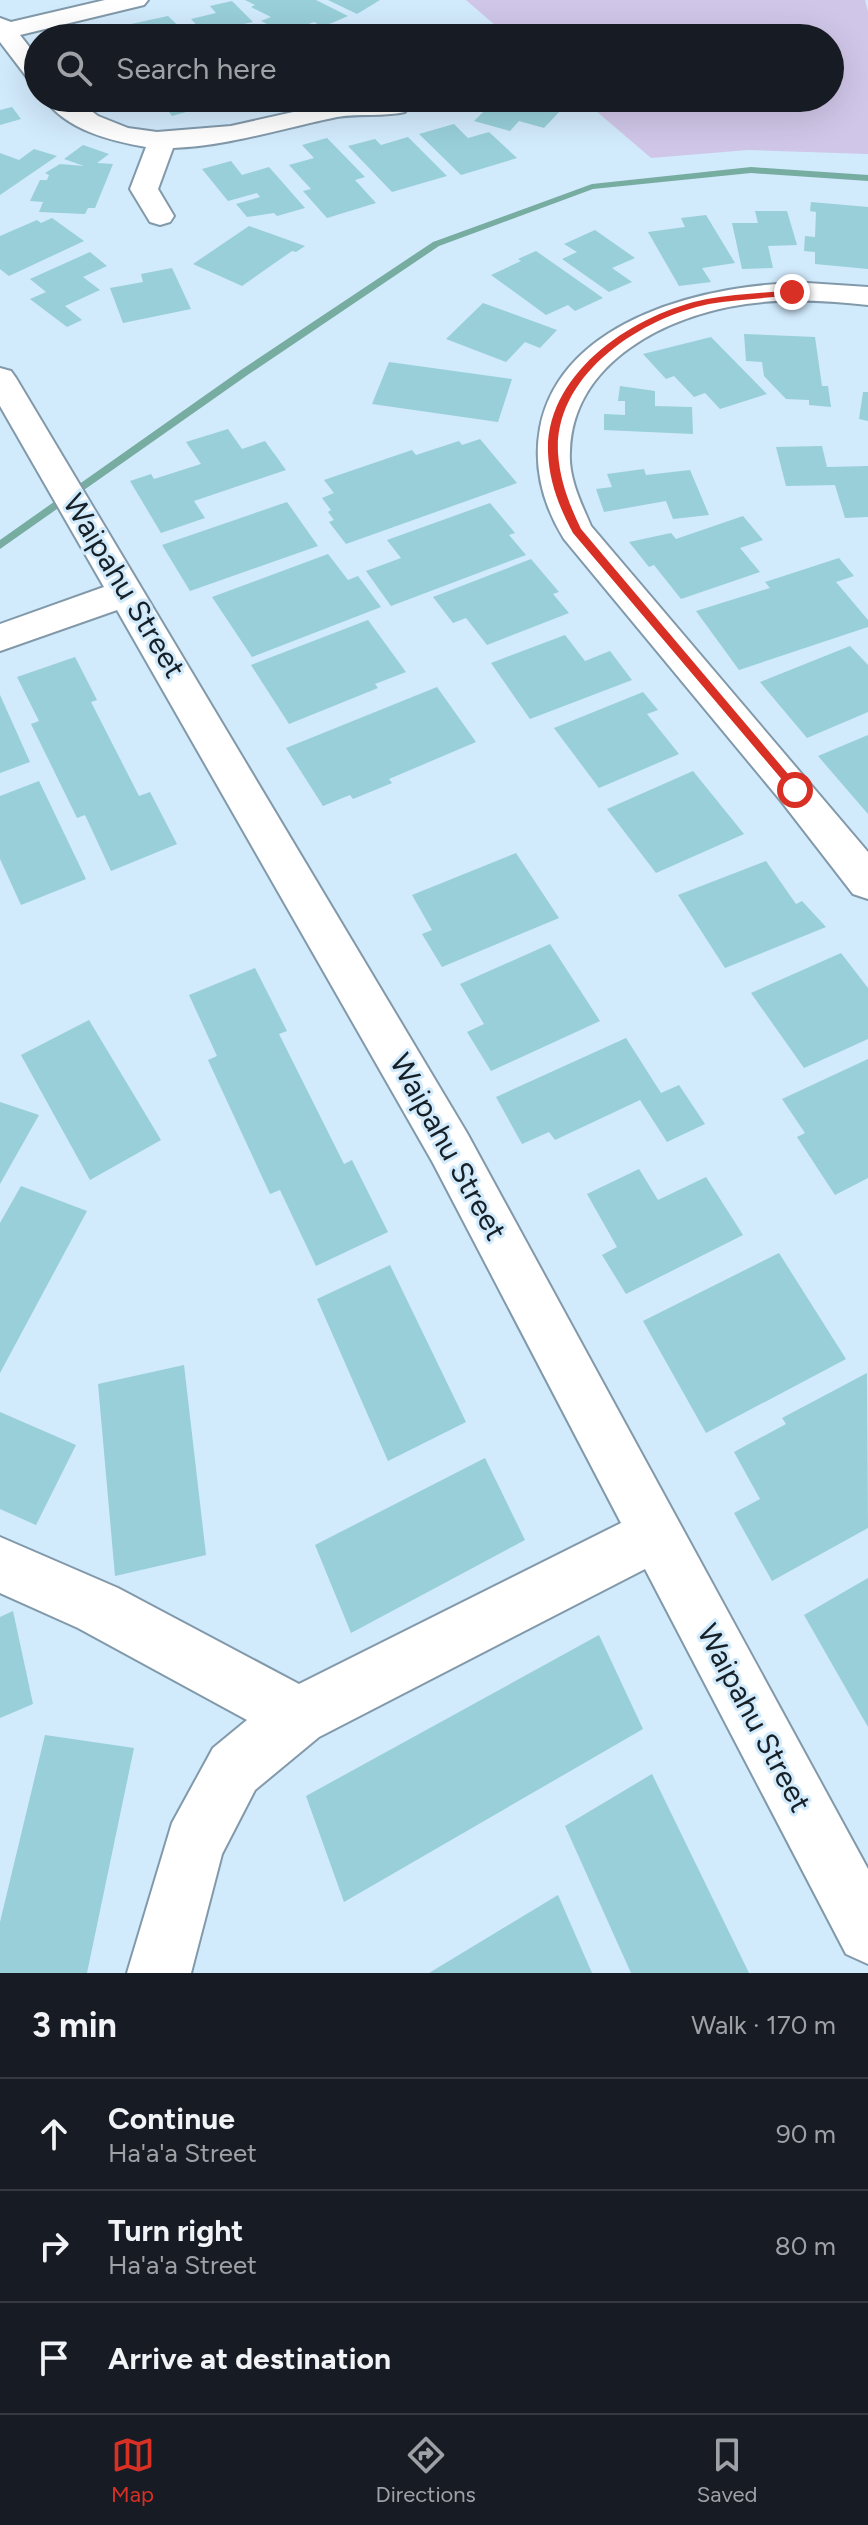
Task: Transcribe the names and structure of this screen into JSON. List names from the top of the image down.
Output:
{
  "streets": {
    "street": ["Waipahu Street"]
  },
  "page": {
    "search": "Search here",
    "heading": ["3 min", "Walk · 170 m"],
    "list": [
      ["Continue", "Ha'a'a Street", "90 m"],
      ["Turn right", "Ha'a'a Street", "80 m"],
      "Arrive at destination"
    ],
    "nav": ["Map", "Directions", "Saved"]
  }
}
